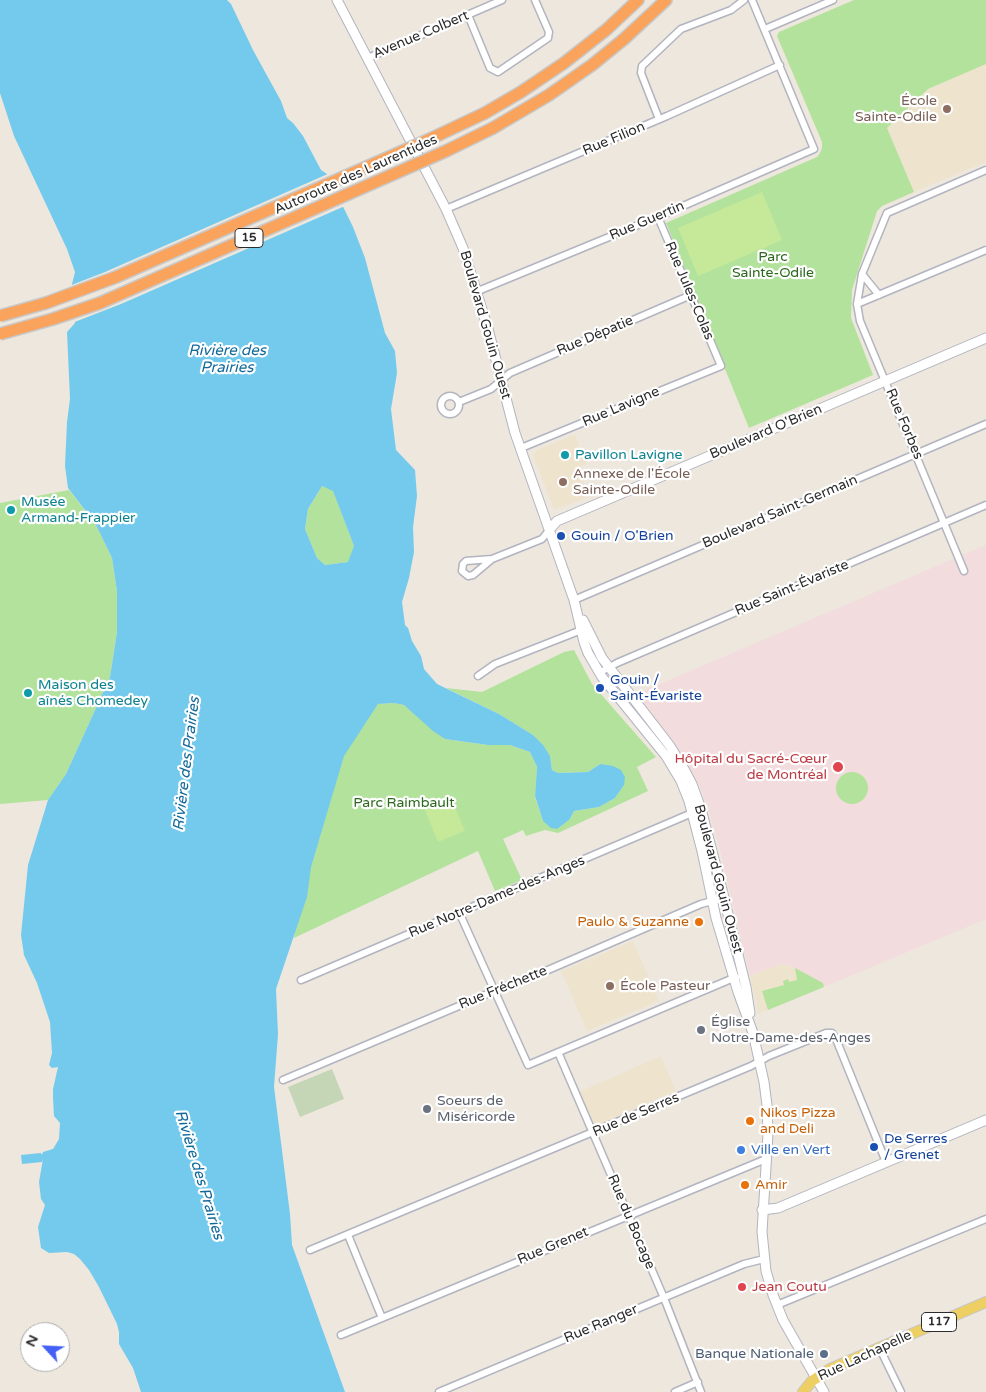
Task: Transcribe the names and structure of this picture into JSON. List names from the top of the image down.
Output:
{
  "streets": {
    "highway": ["Autoroute des Laurentides", "15"],
    "main road": ["117", "Rue Lachapelle"],
    "street": [
      "Avenue Colbert",
      "Rue Filion",
      "Rue Guertin",
      "Rue Jules-Colas",
      "Boulevard Gouin Ouest",
      "Rue Dépatie",
      "Rue Lavigne",
      "Rue Forbes",
      "Boulevard O'Brien",
      "Boulevard Saint-Germain",
      "Rue Saint-Évariste",
      "Rue Notre-Dame-des-Anges",
      "Rue Fréchette",
      "Rue de Serres",
      "Rue du Bocage",
      "Rue Grenet",
      "Rue Ranger"
    ]
  },
  "crossings": [
    ["Avenue Colbert", "Boulevard Gouin Ouest"],
    ["Rue Filion", "Rue Guertin"],
    ["Rue Filion", "Boulevard Gouin Ouest"],
    ["Rue Guertin", "Rue Jules-Colas"],
    ["Rue Guertin", "Boulevard Gouin Ouest"],
    ["Rue Jules-Colas", "Rue Dépatie"],
    ["Rue Jules-Colas", "Rue Lavigne"],
    ["Boulevard Gouin Ouest", "Rue Dépatie"],
    ["Boulevard Gouin Ouest", "Rue Lavigne"],
    ["Boulevard Gouin Ouest", "Boulevard O'Brien"],
    ["Boulevard Gouin Ouest", "Boulevard Saint-Germain"],
    ["Boulevard Gouin Ouest", "Rue Saint-Évariste"],
    ["Boulevard Gouin Ouest", "Rue Notre-Dame-des-Anges"],
    ["Boulevard Gouin Ouest", "Rue Fréchette"],
    ["Boulevard Gouin Ouest", "Rue de Serres"],
    ["Boulevard Gouin Ouest", "Rue Grenet"],
    ["Boulevard Gouin Ouest", "Rue Ranger"],
    ["Boulevard Gouin Ouest", "Rue Lachapelle"],
    ["Rue Forbes", "Boulevard O'Brien"],
    ["Rue Forbes", "Boulevard Saint-Germain"],
    ["Rue Forbes", "Rue Saint-Évariste"],
    ["Rue de Serres", "Rue du Bocage"],
    ["Rue du Bocage", "Rue Grenet"],
    ["Rue du Bocage", "Rue Ranger"]
  ],
  "water": ["Rivière des Prairies"],
  "parks": ["Parc Sainte-Odile", "Parc Raimbault"],
  "places": [
    "École Sainte-Odile",
    "Pavillon Lavigne",
    "Annexe de l'École Sainte-Odile",
    "Musée Armand-Frappier",
    "Gouin / O'Brien",
    "Gouin / Saint-Évariste",
    "Maison des aînés Chomedey",
    "Hôpital du Sacré-Cœur de Montréal",
    "Paulo & Suzanne",
    "École Pasteur",
    "Église Notre-Dame-des-Anges",
    "Soeurs de Miséricorde",
    "Nikos Pizza and Deli",
    "De Serres / Grenet",
    "Ville en Vert",
    "Amir",
    "Jean Coutu",
    "Banque Nationale"
  ],
  "north": "top left"
}
